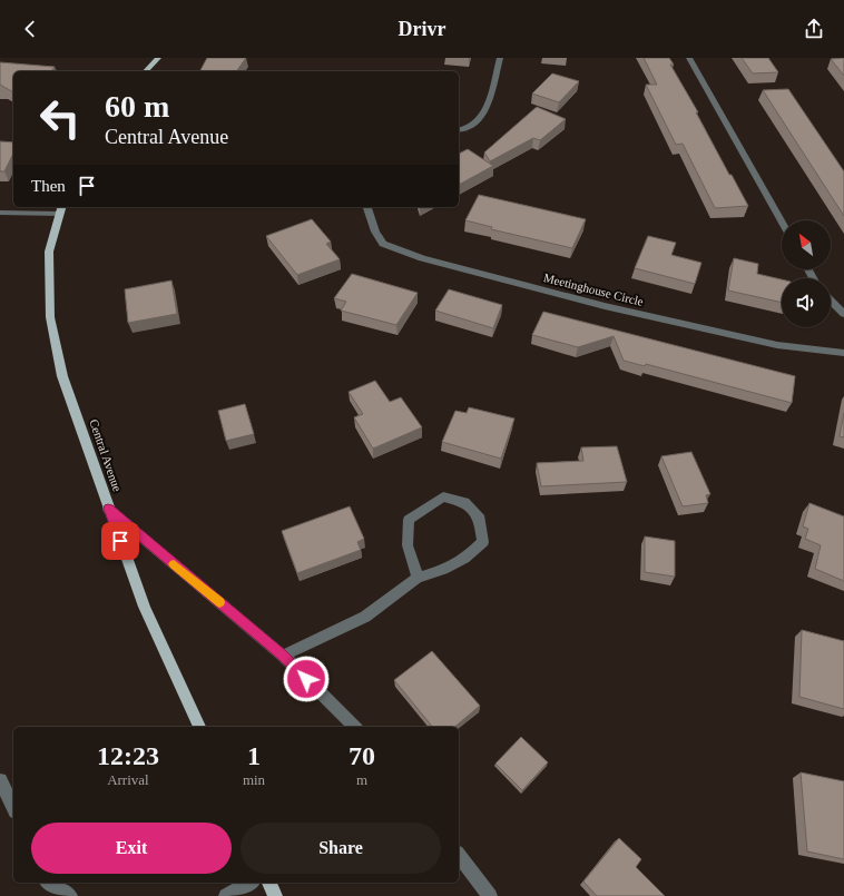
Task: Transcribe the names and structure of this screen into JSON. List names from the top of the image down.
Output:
{
  "streets": {
    "main road": ["Central Avenue"],
    "street": ["Meetinghouse Circle"]
  },
  "north": "top left",
  "page": {
    "header": "Drivr",
    "turn": ["60 m", "Central Avenue"],
    "then": "Then",
    "eta": [
      "12:23",
      "Arrival",
      "1",
      "min",
      "70",
      "m"
    ],
    "buttons": ["Exit", "Share"]
  }
}
